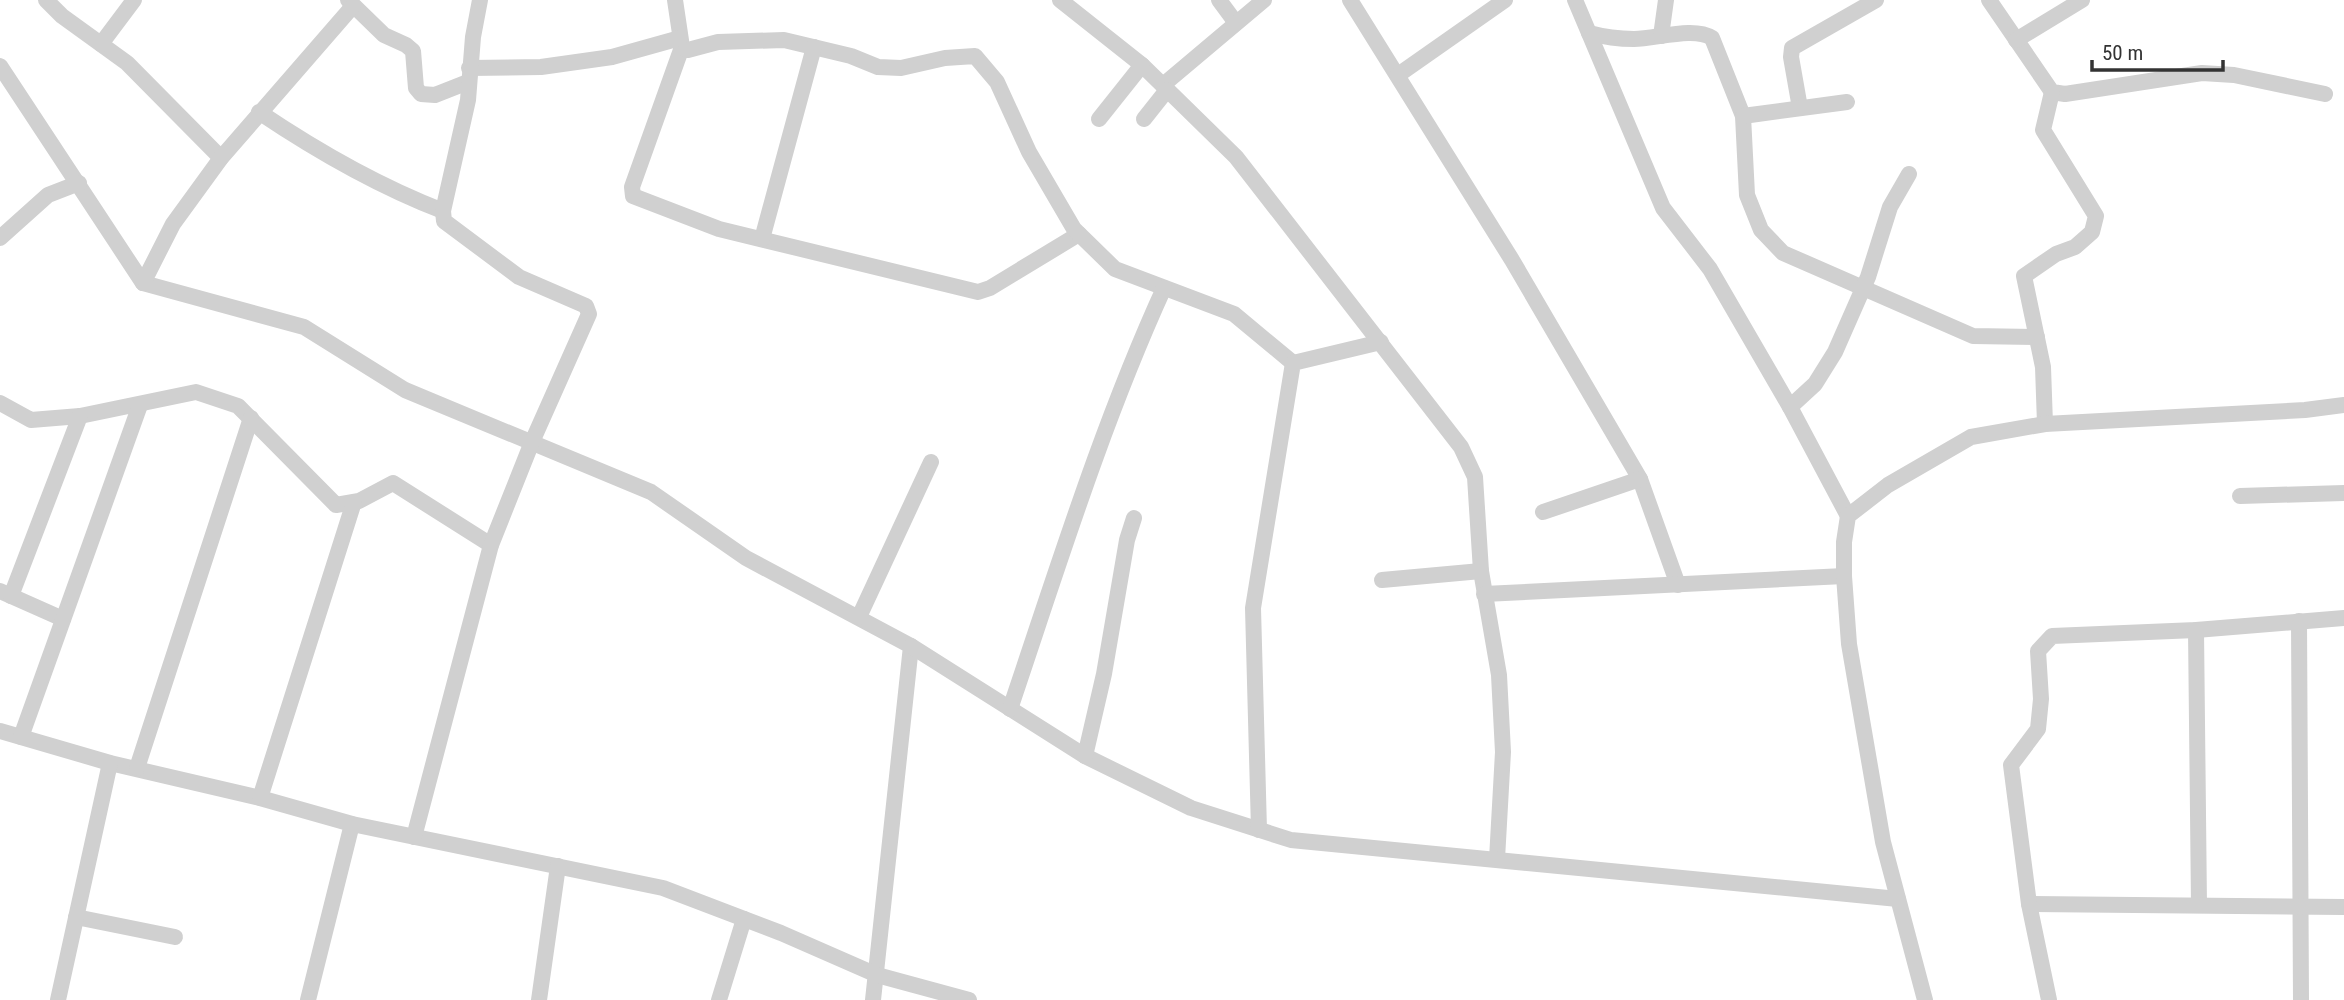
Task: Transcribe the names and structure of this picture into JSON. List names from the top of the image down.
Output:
{
  "scale_bar": "50 m"
}
